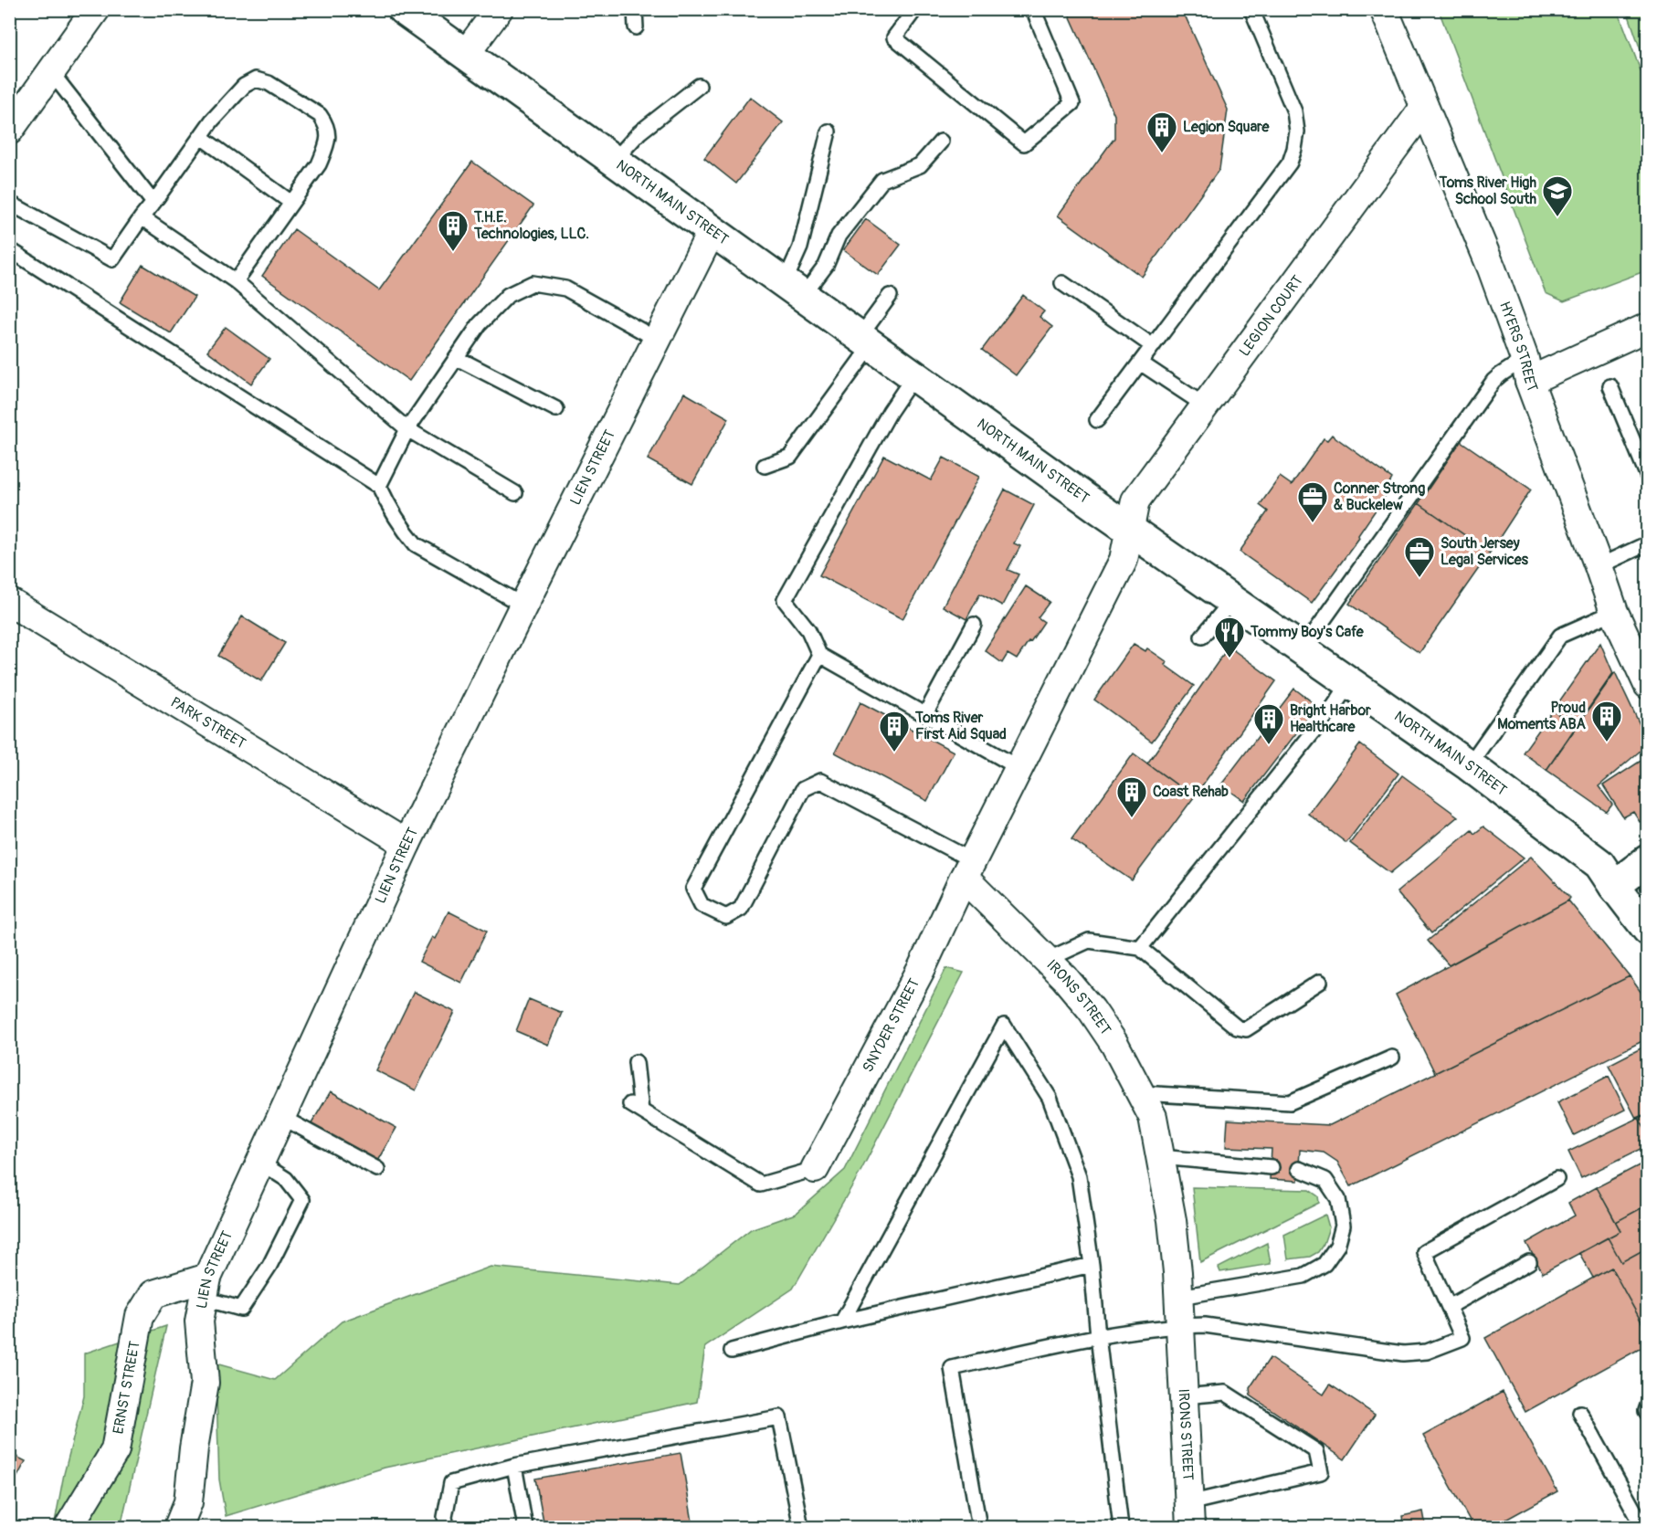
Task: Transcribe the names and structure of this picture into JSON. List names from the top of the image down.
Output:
{
  "streets": {
    "main road": ["NORTH MAIN STREET"],
    "street": [
      "LEGION COURT",
      "HYERS STREET",
      "LIEN STREET",
      "PARK STREET",
      "IRONS STREET",
      "SNYDER STREET",
      "ERNST STREET"
    ]
  },
  "crossings": [
    ["NORTH MAIN STREET", "LEGION COURT"],
    ["NORTH MAIN STREET", "LIEN STREET"],
    ["LEGION COURT", "HYERS STREET"],
    ["LIEN STREET", "PARK STREET"],
    ["LIEN STREET", "ERNST STREET"],
    ["IRONS STREET", "SNYDER STREET"]
  ],
  "places": {
    "building": [
      "Legion Square",
      "T.H.E. Technologies, LLC.",
      "Proud Moments ABA",
      "Bright Harbor Healthcare",
      "Toms River First Aid Squad",
      "Coast Rehab"
    ],
    "school or university": ["Toms River High School South"],
    "office": ["Conner Strong & Buckelew", "South Jersey Legal Services"],
    "restaurant": ["Tommy Boy's Cafe"]
  }
}
